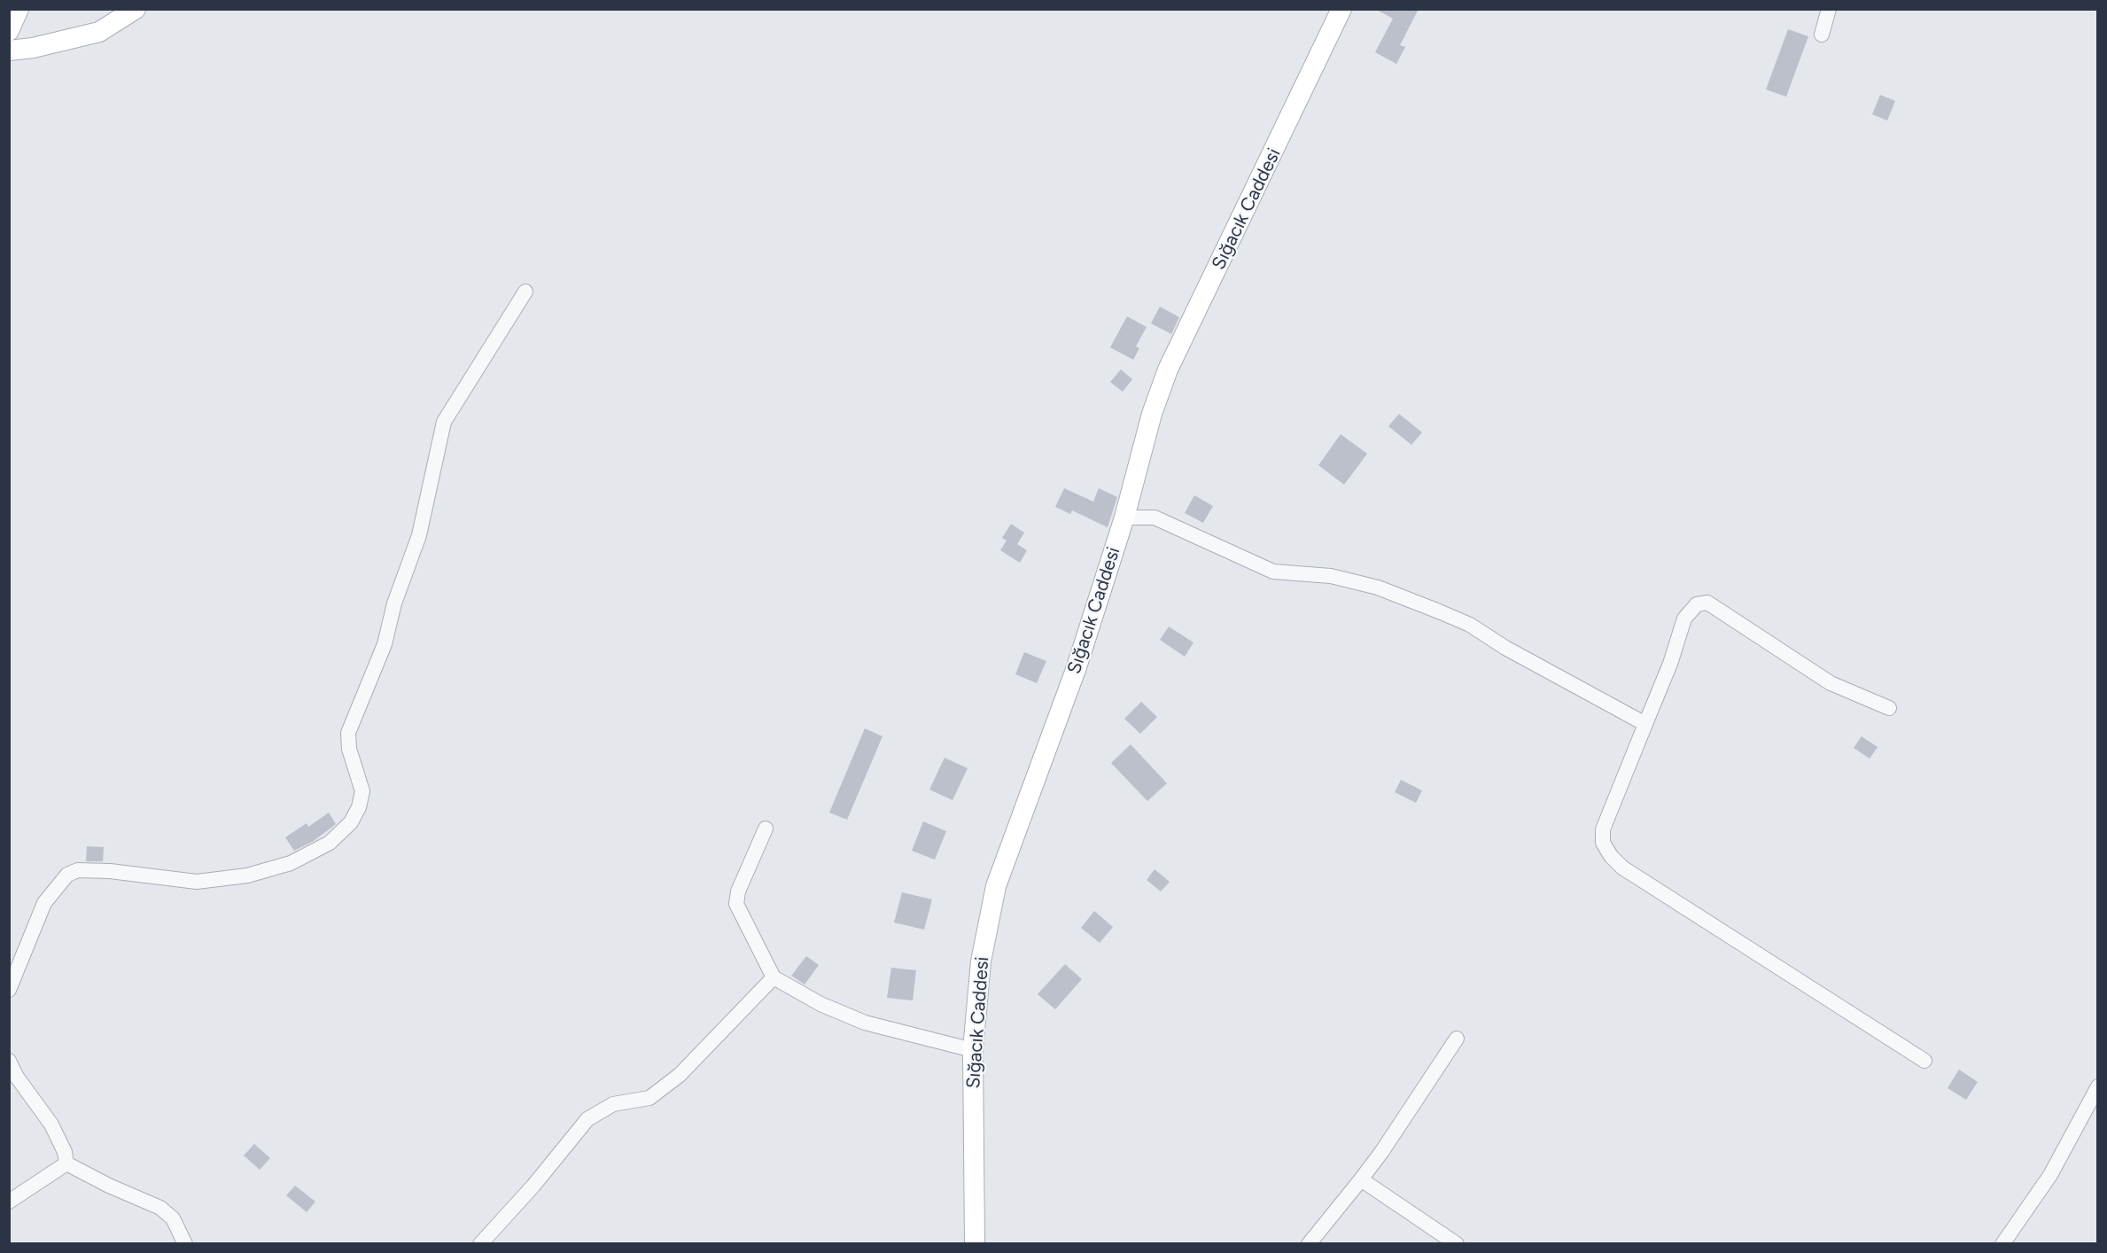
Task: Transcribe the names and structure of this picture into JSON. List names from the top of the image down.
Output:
{
  "streets": {
    "main road": ["Sığacık Caddesi"]
  }
}
